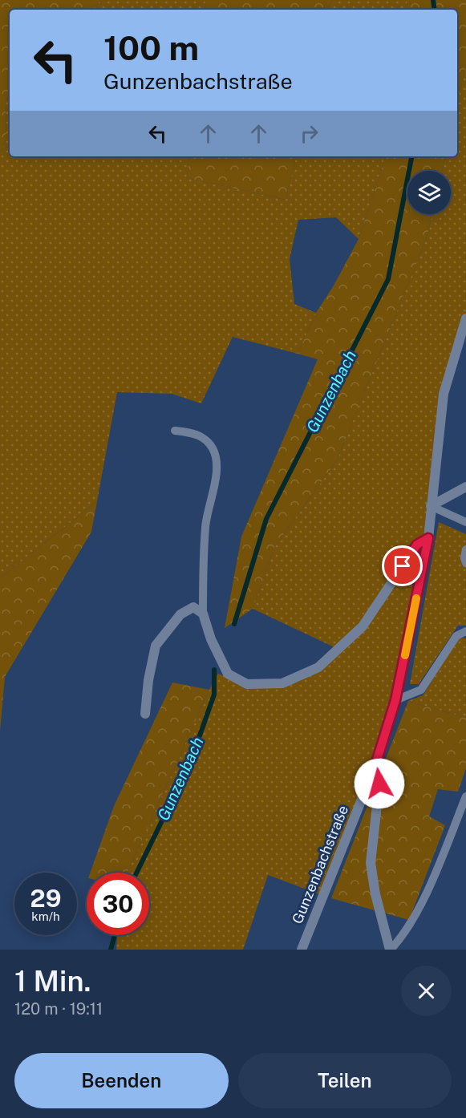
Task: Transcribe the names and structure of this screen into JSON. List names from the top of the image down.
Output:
{
  "streets": {
    "street": ["Gunzenbachstraße"]
  },
  "water": ["Gunzenbach"],
  "page": {
    "turn": ["100 m", "Gunzenbachstraße"],
    "speed": "29 km/h",
    "limit": "30",
    "heading": ["1 Min.", "120 m · 19:11"],
    "buttons": ["Beenden", "Teilen"]
  }
}
